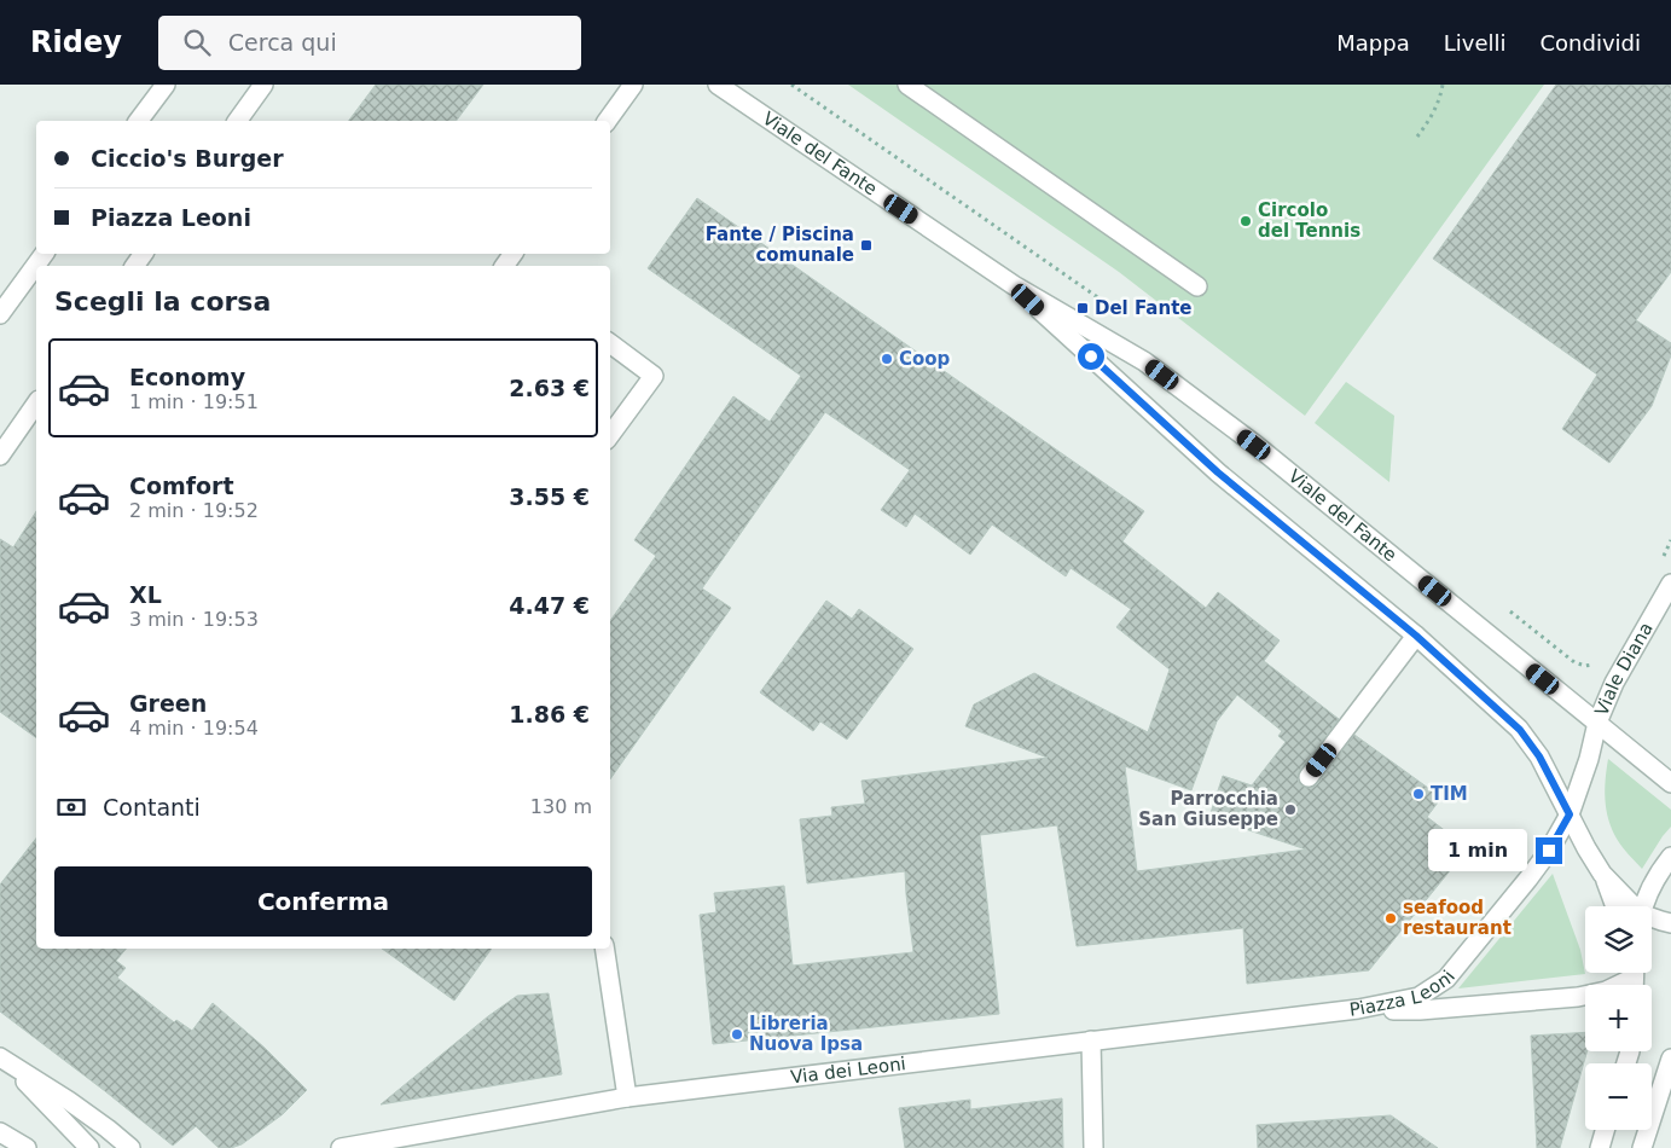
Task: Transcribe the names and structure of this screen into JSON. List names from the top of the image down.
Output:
{
  "streets": {
    "street": [
      "Viale del Fante",
      "Viale Diana",
      "Piazza Leoni",
      "Via dei Leoni"
    ]
  },
  "crossings": [
    ["Viale del Fante", "Viale Diana"],
    ["Viale del Fante", "Piazza Leoni"],
    ["Viale Diana", "Piazza Leoni"],
    ["Piazza Leoni", "Via dei Leoni"]
  ],
  "places": {
    "other": [
      "Circolo del Tennis",
      "Coop",
      "TIM",
      "Parrocchia San Giuseppe",
      "seafood restaurant",
      "Libreria Nuova Ipsa"
    ],
    "transit": ["Fante / Piscina comunale", "Del Fante"]
  },
  "page": {
    "header": "Ridey",
    "search": "Cerca qui",
    "nav": ["Mappa", "Livelli", "Condividi"],
    "banner": ["Ciccio's Burger", "Piazza Leoni"],
    "heading": "Scegli la corsa",
    "list": [
      {
        "name": "Economy",
        "note": "1 min · 19:51",
        "value": "2.63 €"
      },
      {
        "name": "Comfort",
        "note": "2 min · 19:52",
        "value": "3.55 €"
      },
      {
        "name": "XL",
        "note": "3 min · 19:53",
        "value": "4.47 €"
      },
      {
        "name": "Green",
        "note": "4 min · 19:54",
        "value": "1.86 €"
      }
    ],
    "pay": ["Contanti", "130 m"],
    "bubble": "1 min",
    "buttons": "Conferma",
    "map_buttons": ["+", "−"]
  }
}
